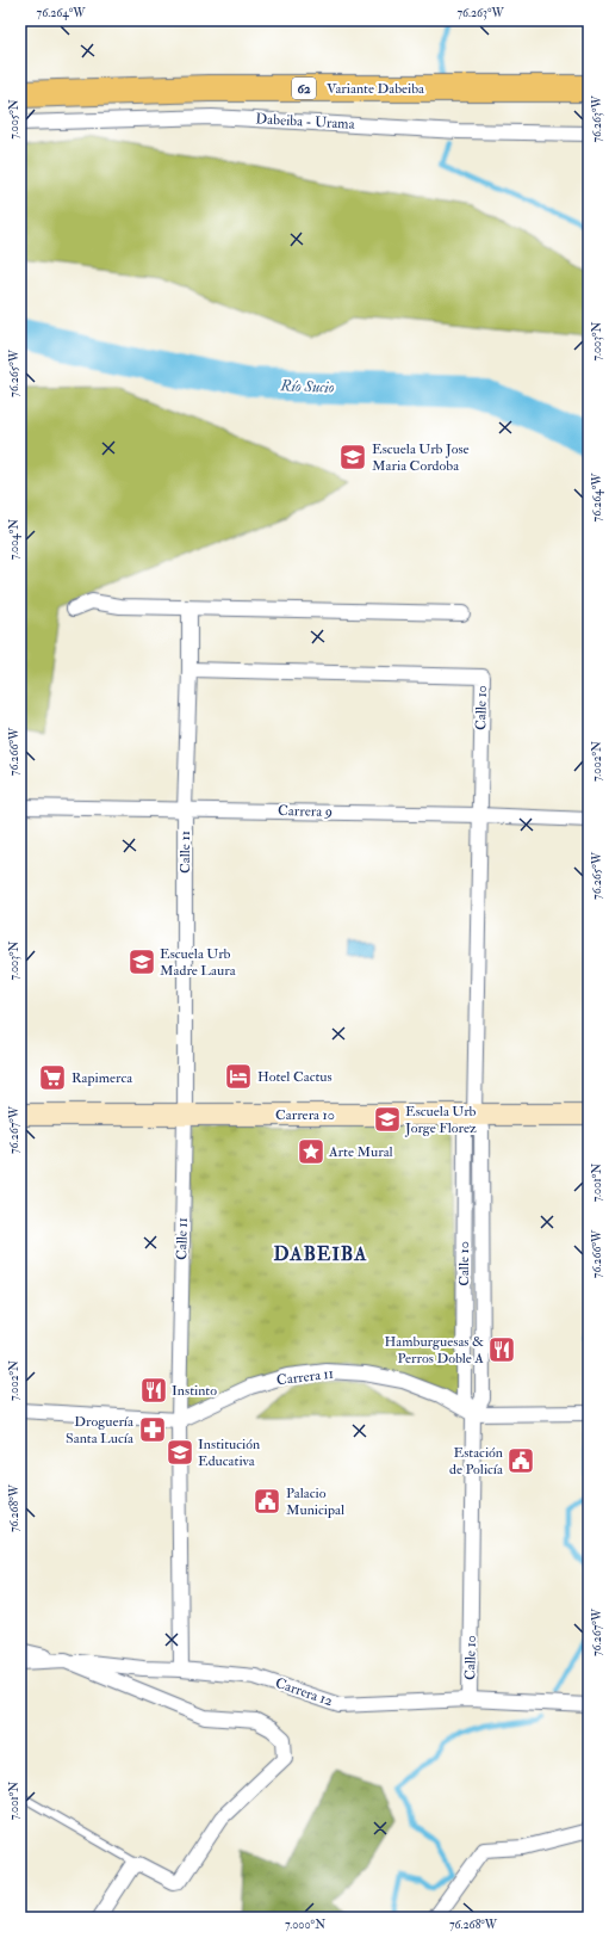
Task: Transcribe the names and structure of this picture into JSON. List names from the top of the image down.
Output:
{
  "streets": {
    "highway": ["62", "Variante Dabeiba"],
    "main road": ["Carrera 10"],
    "street": [
      "Dabeiba - Urama",
      "Calle 10",
      "Carrera 9",
      "Calle 11",
      "Carrera 11",
      "Carrera 12"
    ]
  },
  "crossings": [
    ["Calle 10", "Carrera 9"],
    ["Calle 10", "Carrera 10"],
    ["Calle 10", "Carrera 11"],
    ["Calle 10", "Carrera 12"],
    ["Carrera 9", "Calle 11"],
    ["Calle 11", "Carrera 10"],
    ["Calle 11", "Carrera 11"],
    ["Calle 11", "Carrera 12"]
  ],
  "districts": ["DABEIBA"],
  "water": ["Río Sucio"],
  "places": {
    "school or university": [
      "Escuela Urb Jose Maria Cordoba",
      "Escuela Urb Madre Laura",
      "Escuela Urb Jorge Florez",
      "Institución Educativa"
    ],
    "hotel": ["Hotel Cactus"],
    "supermarket": ["Rapimerca"],
    "place": ["Arte Mural"],
    "restaurant": ["Hamburguesas & Perros Doble A", "Instinto"],
    "pharmacy": ["Droguería Santa Lucía"],
    "public building": ["Estación de Policía", "Palacio Municipal"]
  },
  "coordinates": [
    "76.264°W",
    "76.263°W",
    "7.005°N",
    "7.003°N",
    "76.265°W",
    "7.004°N",
    "76.266°W",
    "7.002°N",
    "76.267°W",
    "7.001°N",
    "76.268°W",
    "7.000°N"
  ]
}
